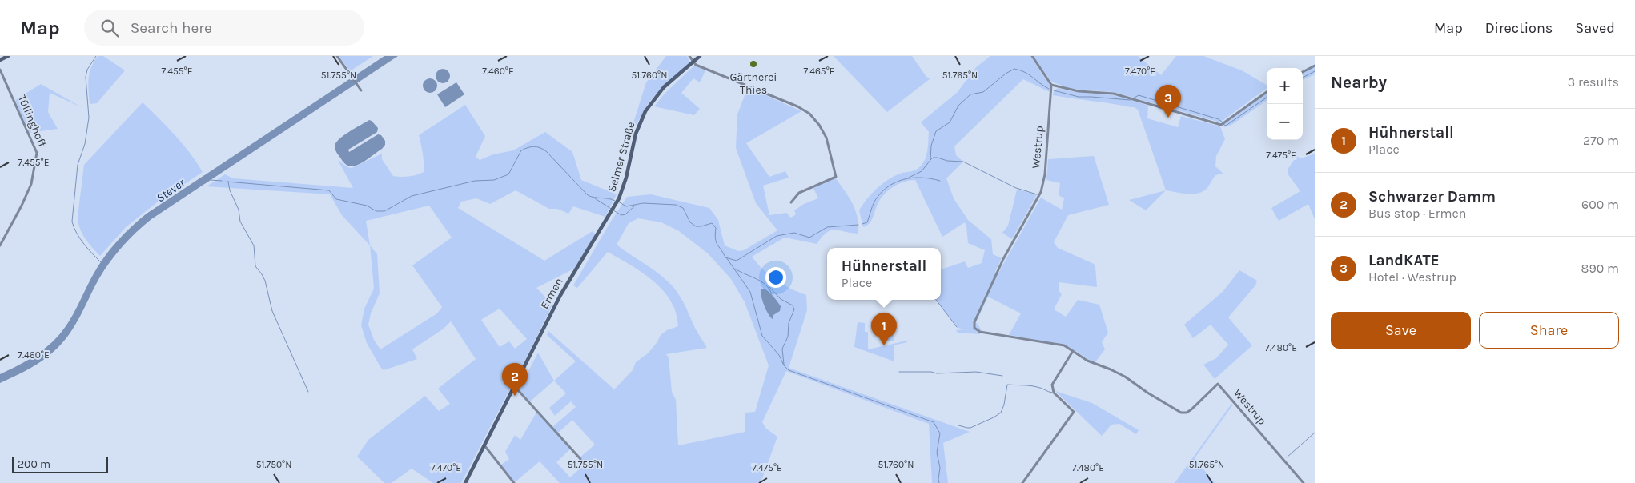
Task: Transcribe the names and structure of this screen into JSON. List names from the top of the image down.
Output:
{
  "streets": {
    "main road": ["Selmer Straße", "Ermen"],
    "street": ["Tüllinghoff", "Westrup"]
  },
  "crossings": [
    ["Selmer Straße", "Ermen"]
  ],
  "water": ["Stever"],
  "places": ["Gärtnerei Thies"],
  "scale_bar": "200 m",
  "page": {
    "header": "Map",
    "search": "Search here",
    "nav": ["Map", "Directions", "Saved"],
    "heading": ["Nearby", "3 results"],
    "map_buttons": ["+", "−"],
    "pins": ["3", "1", "2"],
    "list": [
      {
        "mark": "1",
        "name": "Hühnerstall",
        "note": "Place",
        "value": "270 m"
      },
      {
        "mark": "2",
        "name": "Schwarzer Damm",
        "note": "Bus stop · Ermen",
        "value": "600 m"
      },
      {
        "mark": "3",
        "name": "LandKATE",
        "note": "Hotel · Westrup",
        "value": "890 m"
      }
    ],
    "popup": ["Hühnerstall", "Place"],
    "buttons": ["Save", "Share"],
    "scale": "200 m"
  },
  "coordinates": [
    "7.455°E",
    "7.460°E",
    "7.465°E",
    "7.470°E",
    "51.755°N",
    "51.760°N",
    "51.765°N",
    "7.475°E",
    "7.480°E",
    "51.750°N"
  ]
}
